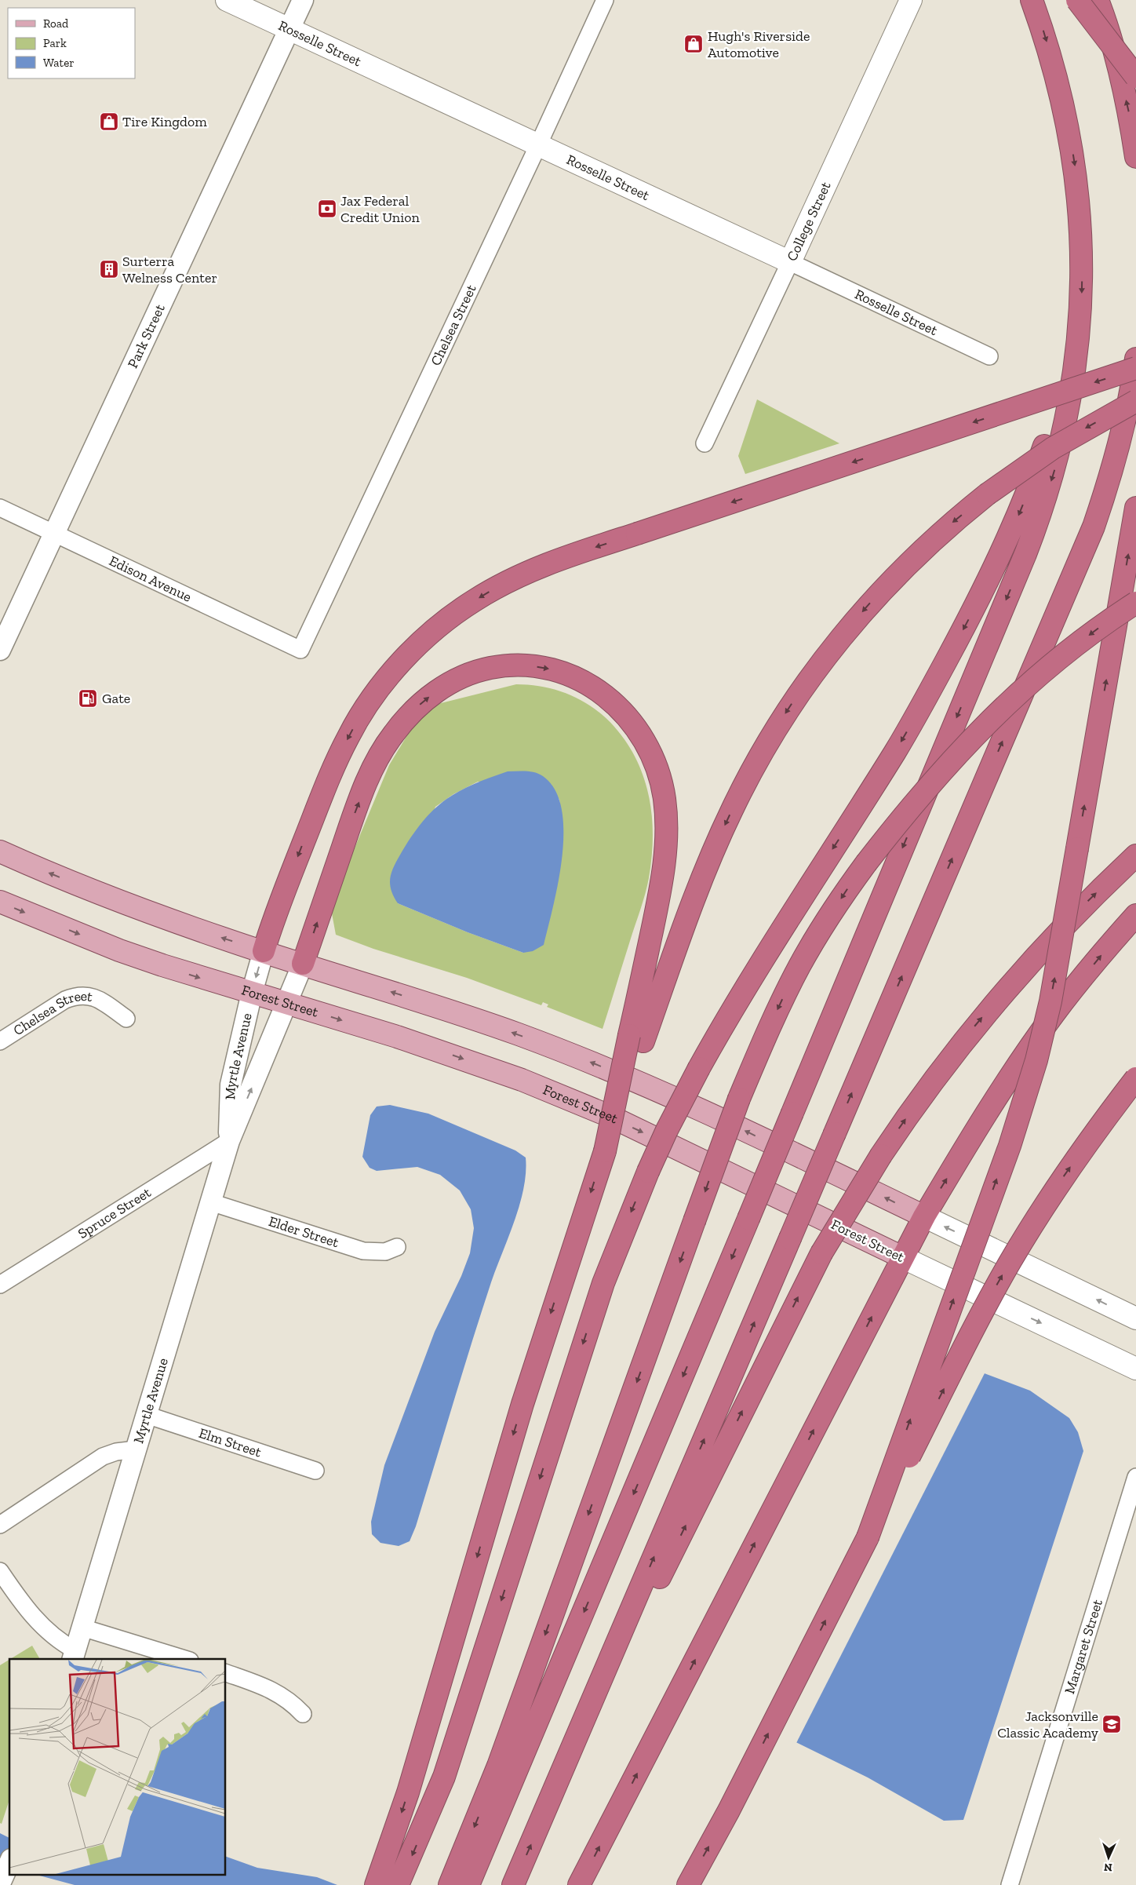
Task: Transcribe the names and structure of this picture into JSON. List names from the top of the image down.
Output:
{
  "streets": {
    "main road": ["Rosselle Street", "College Street", "Forest Street"],
    "street": [
      "Chelsea Street",
      "Park Street",
      "Edison Avenue",
      "Myrtle Avenue",
      "Spruce Street",
      "Elder Street",
      "Elm Street",
      "Margaret Street"
    ]
  },
  "crossings": [
    ["Rosselle Street", "College Street"],
    ["Rosselle Street", "Chelsea Street"],
    ["Rosselle Street", "Park Street"],
    ["Chelsea Street", "Edison Avenue"],
    ["Park Street", "Edison Avenue"],
    ["Forest Street", "Myrtle Avenue"],
    ["Myrtle Avenue", "Spruce Street"],
    ["Myrtle Avenue", "Elder Street"],
    ["Myrtle Avenue", "Elm Street"]
  ],
  "places": {
    "shop": ["Hugh's Riverside Automotive", "Tire Kingdom"],
    "bank": ["Jax Federal Credit Union"],
    "building": ["Surterra Welness Center"],
    "fuel station": ["Gate"],
    "school or university": ["Jacksonville Classic Academy"]
  },
  "legend": ["Road", "Park", "Water"],
  "north": "bottom"
}
